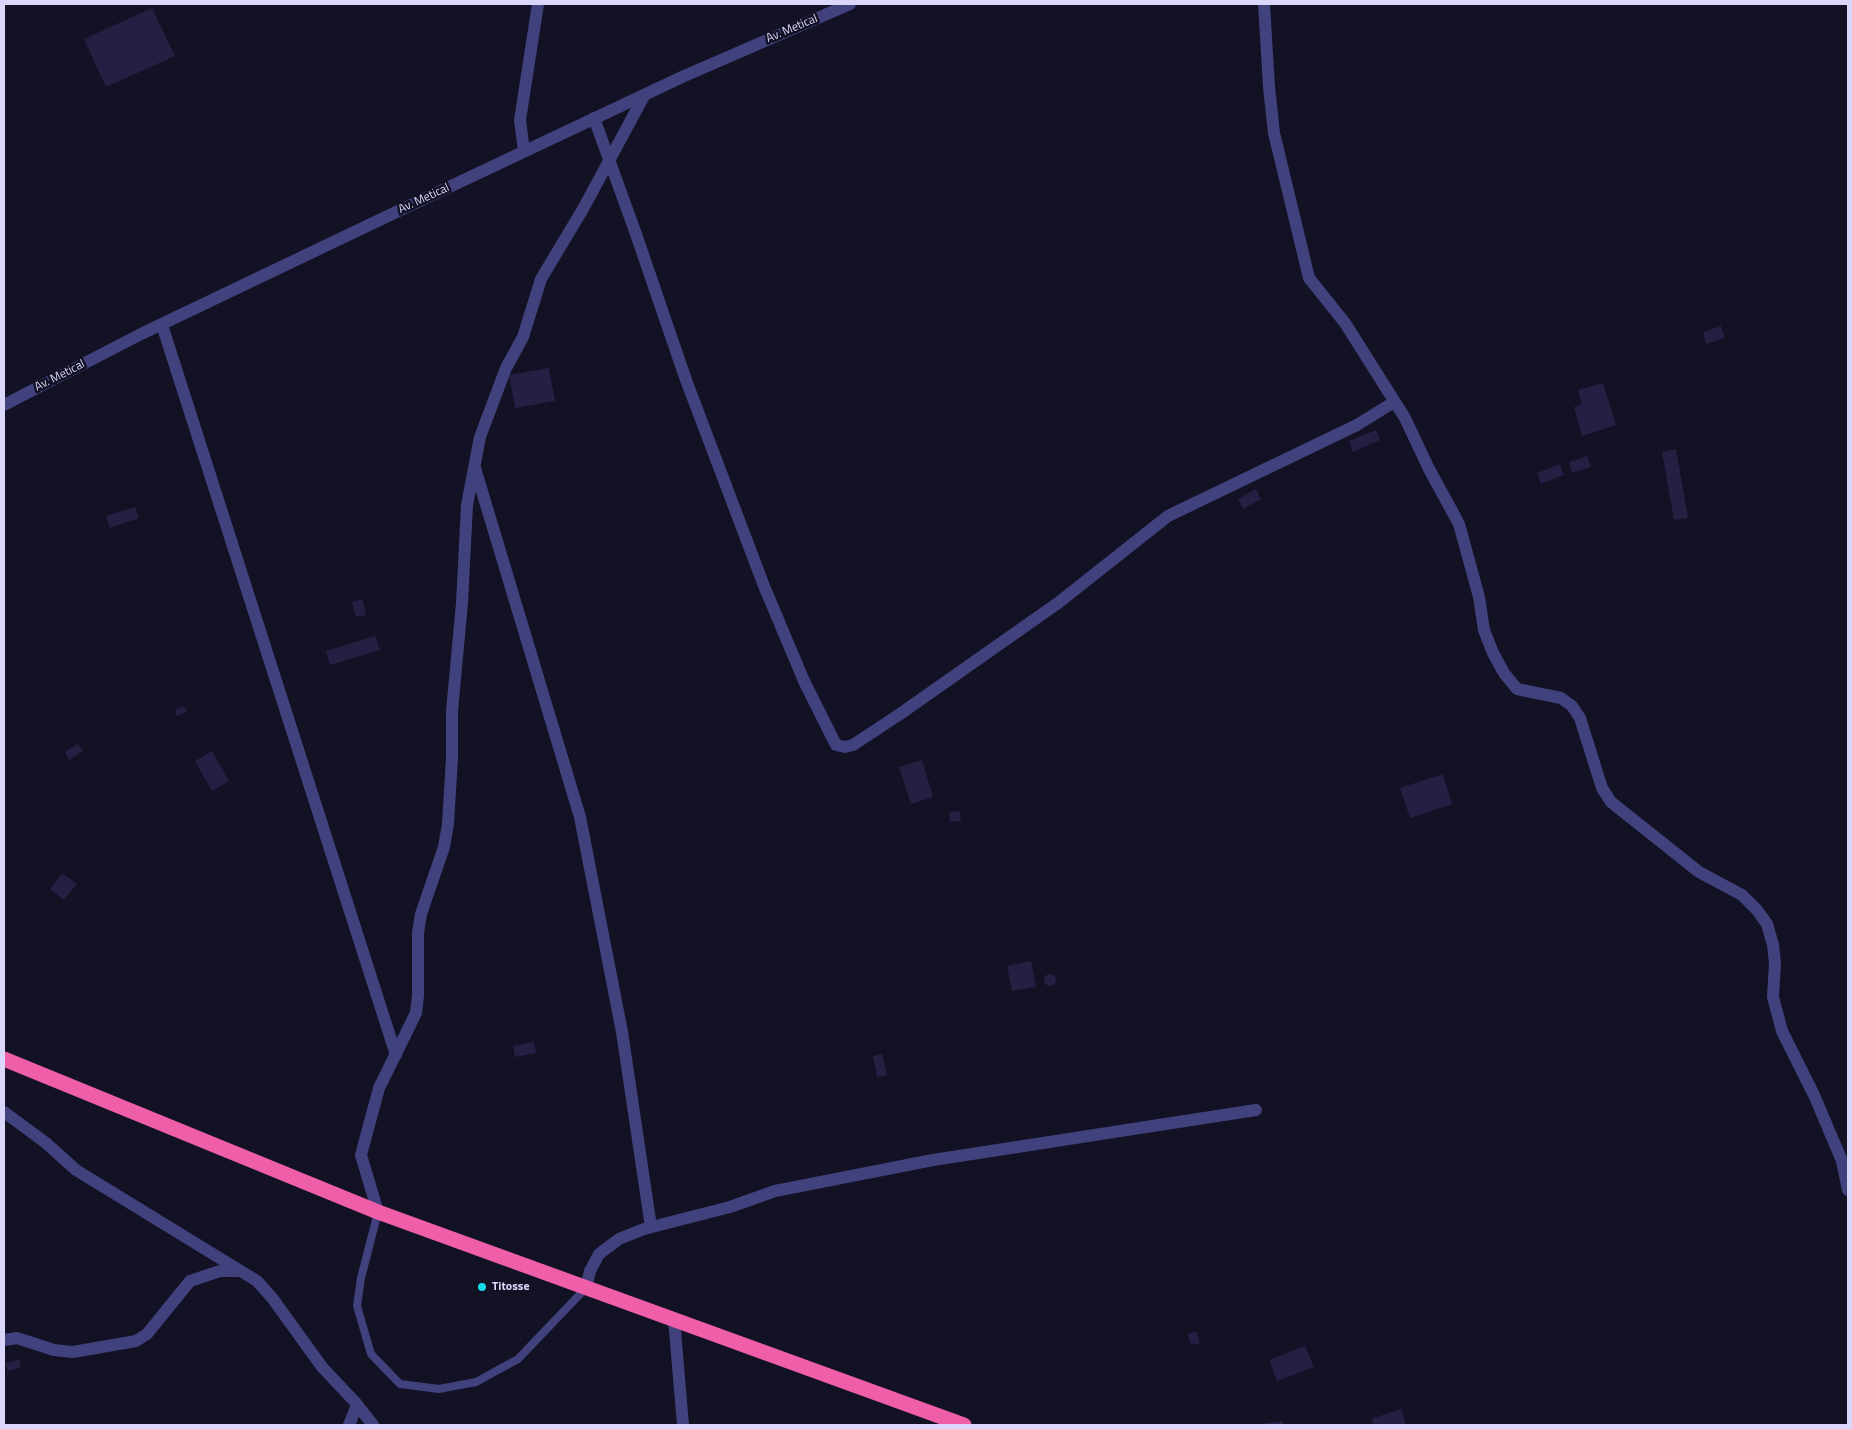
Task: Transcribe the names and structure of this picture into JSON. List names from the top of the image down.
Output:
{
  "streets": {
    "street": ["Av. Metical"]
  },
  "places": ["Titosse"]
}
